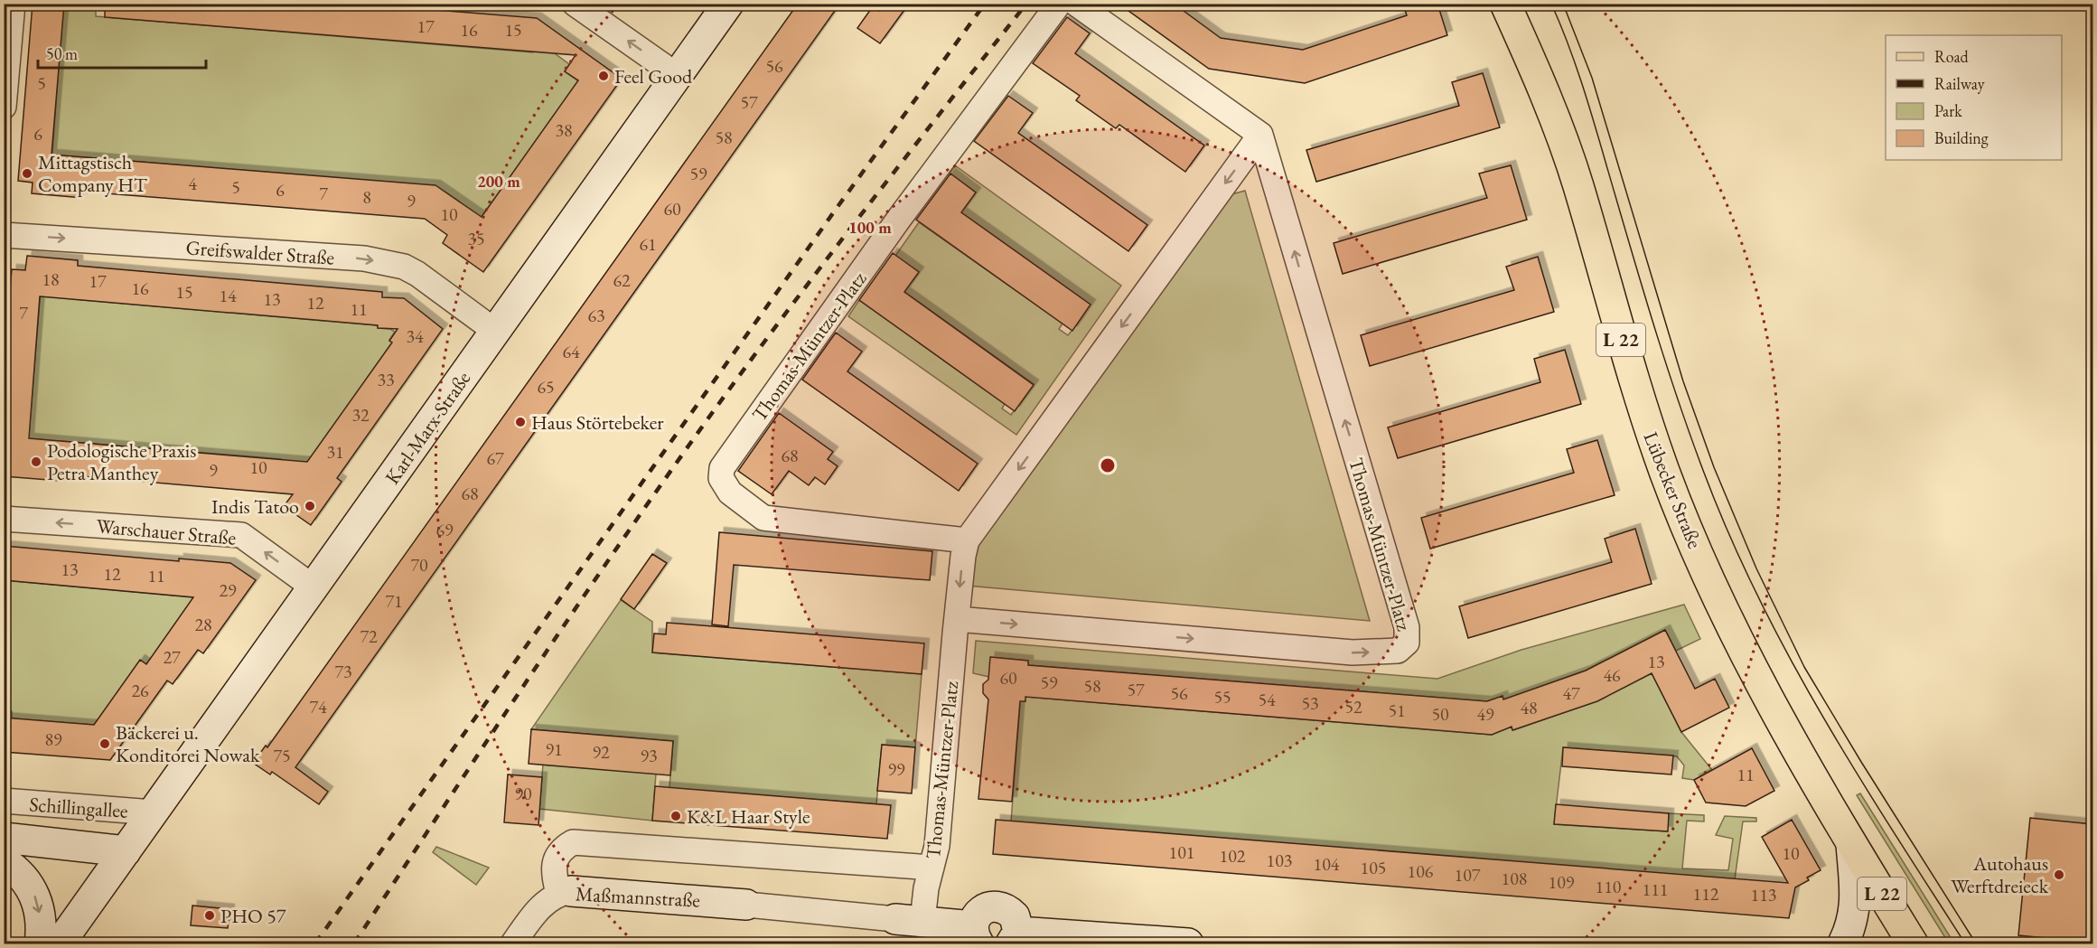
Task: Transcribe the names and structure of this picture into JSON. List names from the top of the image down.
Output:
{
  "streets": {
    "main road": ["L 22", "Lübecker Straße"],
    "street": [
      "Greifswalder Straße",
      "Thomas-Müntzer-Platz",
      "Karl-Marx-Straße",
      "Warschauer Straße",
      "Schillingallee",
      "Maßmannstraße"
    ]
  },
  "crossings": [
    ["Greifswalder Straße", "Karl-Marx-Straße"],
    ["Thomas-Müntzer-Platz", "Maßmannstraße"],
    ["Karl-Marx-Straße", "Warschauer Straße"],
    ["Karl-Marx-Straße", "Schillingallee"]
  ],
  "one_way": ["Greifswalder Straße", "Warschauer Straße"],
  "places": [
    "Feel Good",
    "Mittagstisch Company HT",
    "Haus Störtebeker",
    "Podologische Praxis Petra Manthey",
    "Indis Tatoo",
    "Bäckerei u. Konditorei Nowak",
    "K&L Haar Style",
    "Autohaus Werftdreieck",
    "PHO 57"
  ],
  "house_numbers": [
    "17",
    "16",
    "15",
    "56",
    "5",
    "57",
    "38",
    "6",
    "58",
    "59",
    "4",
    "5",
    "6",
    "7",
    "8",
    "9",
    "60",
    "10",
    "35",
    "61",
    "18",
    "62",
    "17",
    "16",
    "15",
    "14",
    "13",
    "12",
    "11",
    "7",
    "63",
    "34",
    "64",
    "33",
    "65",
    "32",
    "31",
    "68",
    "67",
    "10",
    "9",
    "68",
    "69",
    "70",
    "13",
    "12",
    "11",
    "29",
    "71",
    "28",
    "72",
    "27",
    "13",
    "73",
    "46",
    "60",
    "59",
    "58",
    "57",
    "26",
    "56",
    "47",
    "55",
    "54",
    "53",
    "74",
    "52",
    "48",
    "51",
    "50",
    "49",
    "89",
    "91",
    "92",
    "75",
    "93",
    "99",
    "11",
    "90",
    "101",
    "10",
    "102",
    "103",
    "104",
    "105",
    "106",
    "107",
    "108",
    "109",
    "110",
    "111",
    "112",
    "113"
  ],
  "legend": [
    "Road",
    "Railway",
    "Park",
    "Building"
  ],
  "scale_bar": "50 m",
  "rings": ["200 m", "100 m"]
}
